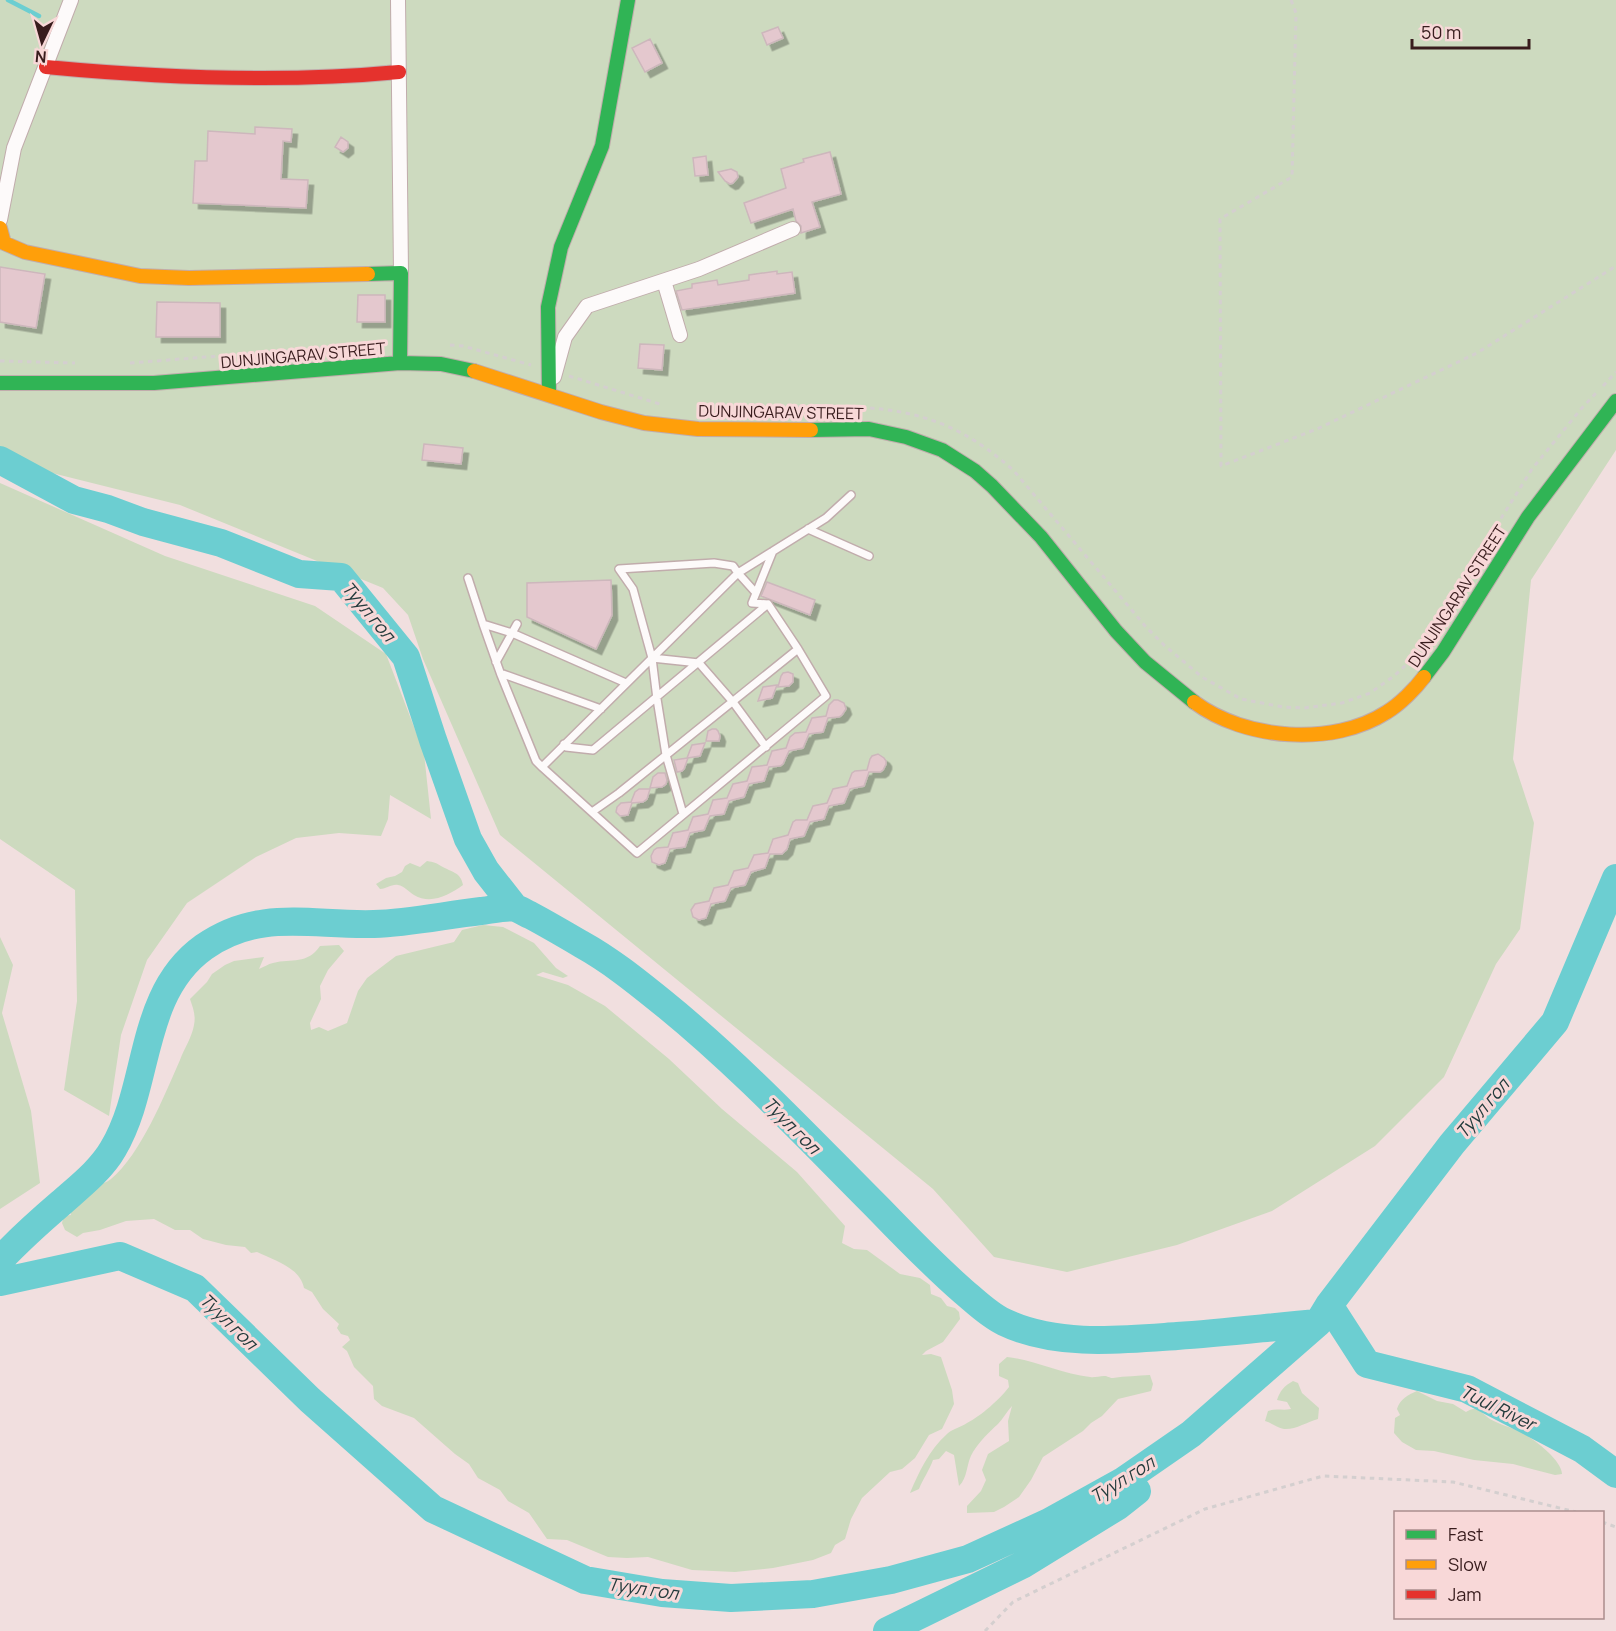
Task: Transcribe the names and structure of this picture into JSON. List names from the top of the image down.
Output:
{
  "streets": {
    "main road": ["DUNJINGARAV STREET"]
  },
  "water": ["Туул гол", "Tuul River"],
  "legend": ["Fast", "Slow", "Jam"],
  "scale_bar": "50 m",
  "north": "bottom"
}
